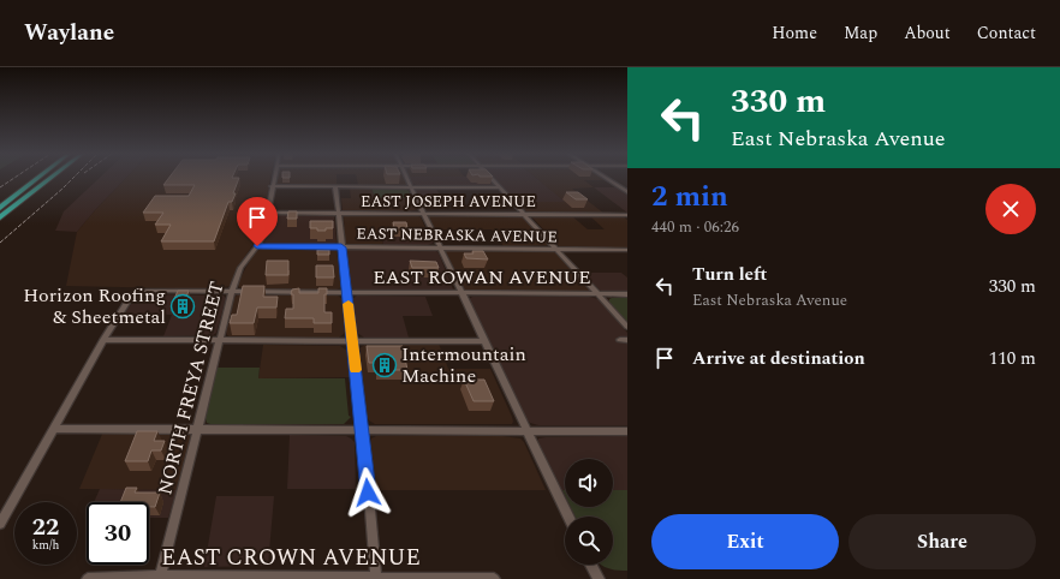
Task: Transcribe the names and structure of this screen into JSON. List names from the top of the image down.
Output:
{
  "streets": {
    "street": [
      "EAST JOSEPH AVENUE",
      "EAST NEBRASKA AVENUE",
      "EAST ROWAN AVENUE",
      "NORTH FREYA STREET",
      "EAST CROWN AVENUE"
    ]
  },
  "crossings": [
    ["EAST JOSEPH AVENUE", "NORTH FREYA STREET"],
    ["EAST NEBRASKA AVENUE", "NORTH FREYA STREET"],
    ["EAST ROWAN AVENUE", "NORTH FREYA STREET"],
    ["NORTH FREYA STREET", "EAST CROWN AVENUE"]
  ],
  "places": {
    "building": ["Horizon Roofing & Sheetmetal", "Intermountain Machine"]
  },
  "page": {
    "header": "Waylane",
    "nav": [
      "Home",
      "Map",
      "About",
      "Contact"
    ],
    "turn": ["330 m", "East Nebraska Avenue"],
    "heading": ["2 min", "440 m · 06:26"],
    "list": [
      {
        "name": "Turn left",
        "note": "East Nebraska Avenue",
        "value": "330 m"
      },
      {
        "name": "Arrive at destination",
        "value": "110 m"
      }
    ],
    "speed": "22 km/h",
    "limit": "30",
    "buttons": ["Exit", "Share"]
  }
}
